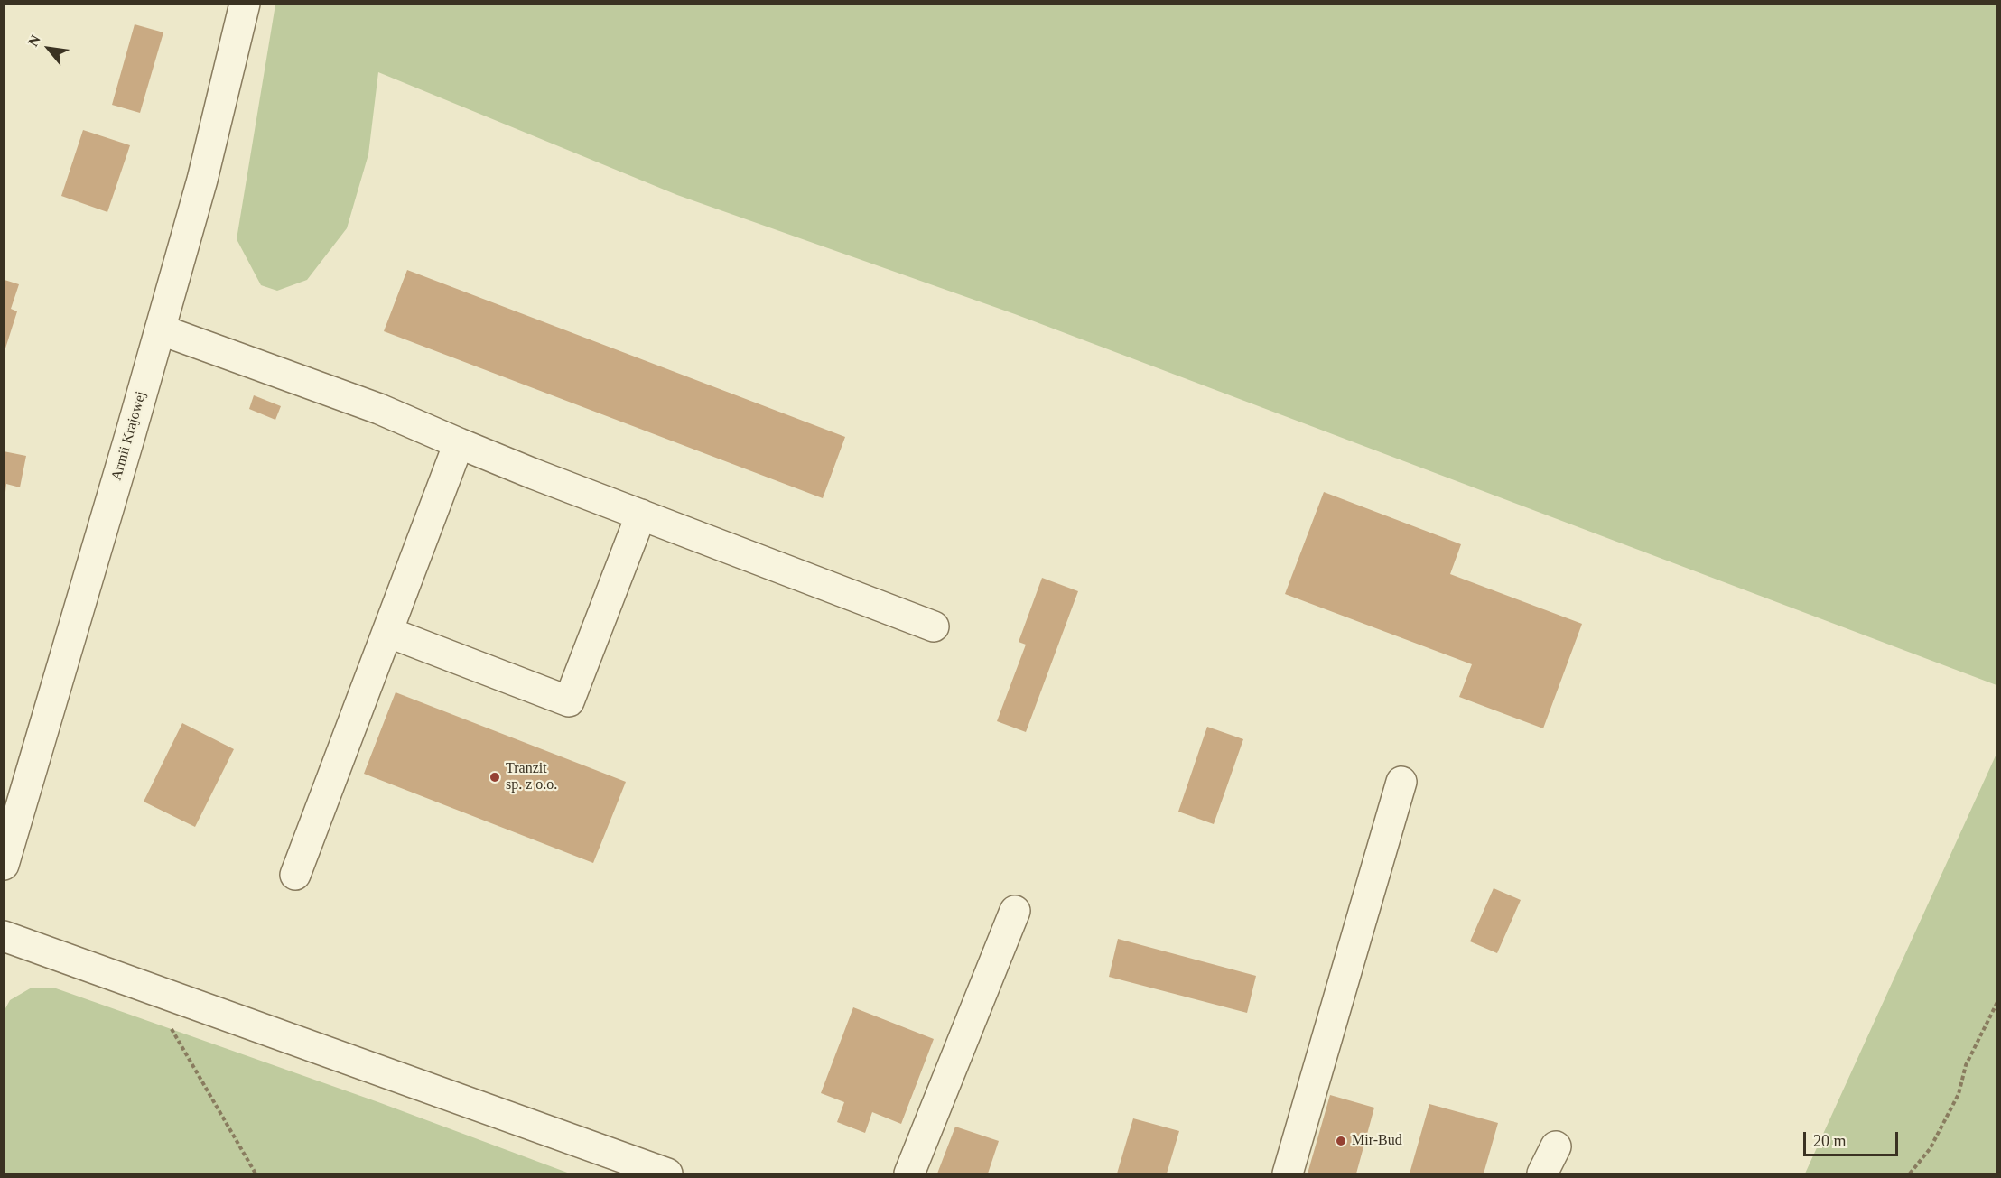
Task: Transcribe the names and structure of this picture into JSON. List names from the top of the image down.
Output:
{
  "streets": {
    "street": ["Armii Krajowej"]
  },
  "places": ["Tranzit sp. z o.o.", "Mir-Bud"],
  "scale_bar": "20 m",
  "north": "top left"
}
